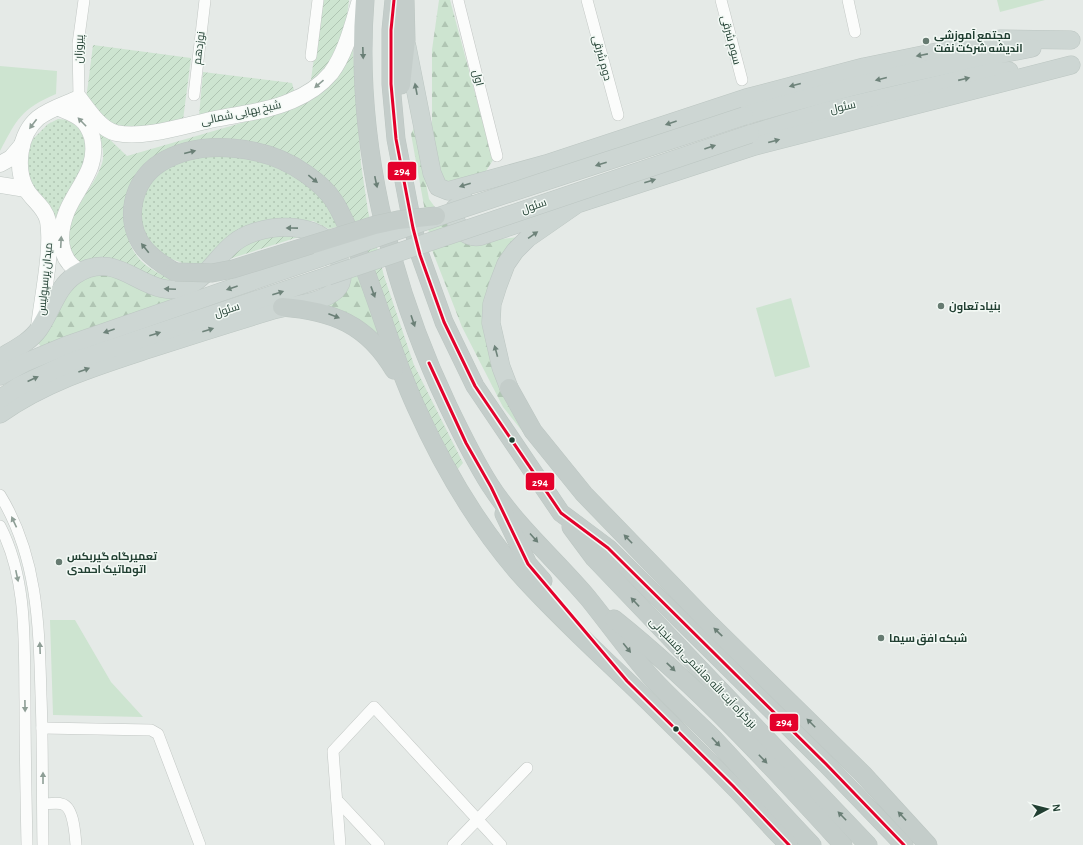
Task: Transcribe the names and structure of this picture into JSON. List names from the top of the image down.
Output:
{
  "streets": {
    "highway": ["بزرگراه آیت الله هاشمی رفسنجانی"],
    "main road": ["سئول", "شیخ بهایی شمالی", "میدان پرسپولیس"],
    "street": [
      "سوم شرقی",
      "نوزدهم",
      "پیروزان",
      "دوم شرقی",
      "اول"
    ]
  },
  "crossings": [
    ["پیروزان", "شیخ بهایی شمالی"],
    ["پیروزان", "میدان پرسپولیس"],
    ["شیخ بهایی شمالی", "میدان پرسپولیس"]
  ],
  "one_way": ["شیخ بهایی شمالی"],
  "places": [
    "مجتمع آموزشی اندیشه شرکت نفت",
    "بنیاد تعاون",
    "تعمیرگاه گیربکس اتوماتیک احمدی",
    "شبکه افق سیما"
  ],
  "lines": ["transit line 294"],
  "north": "right"
}
